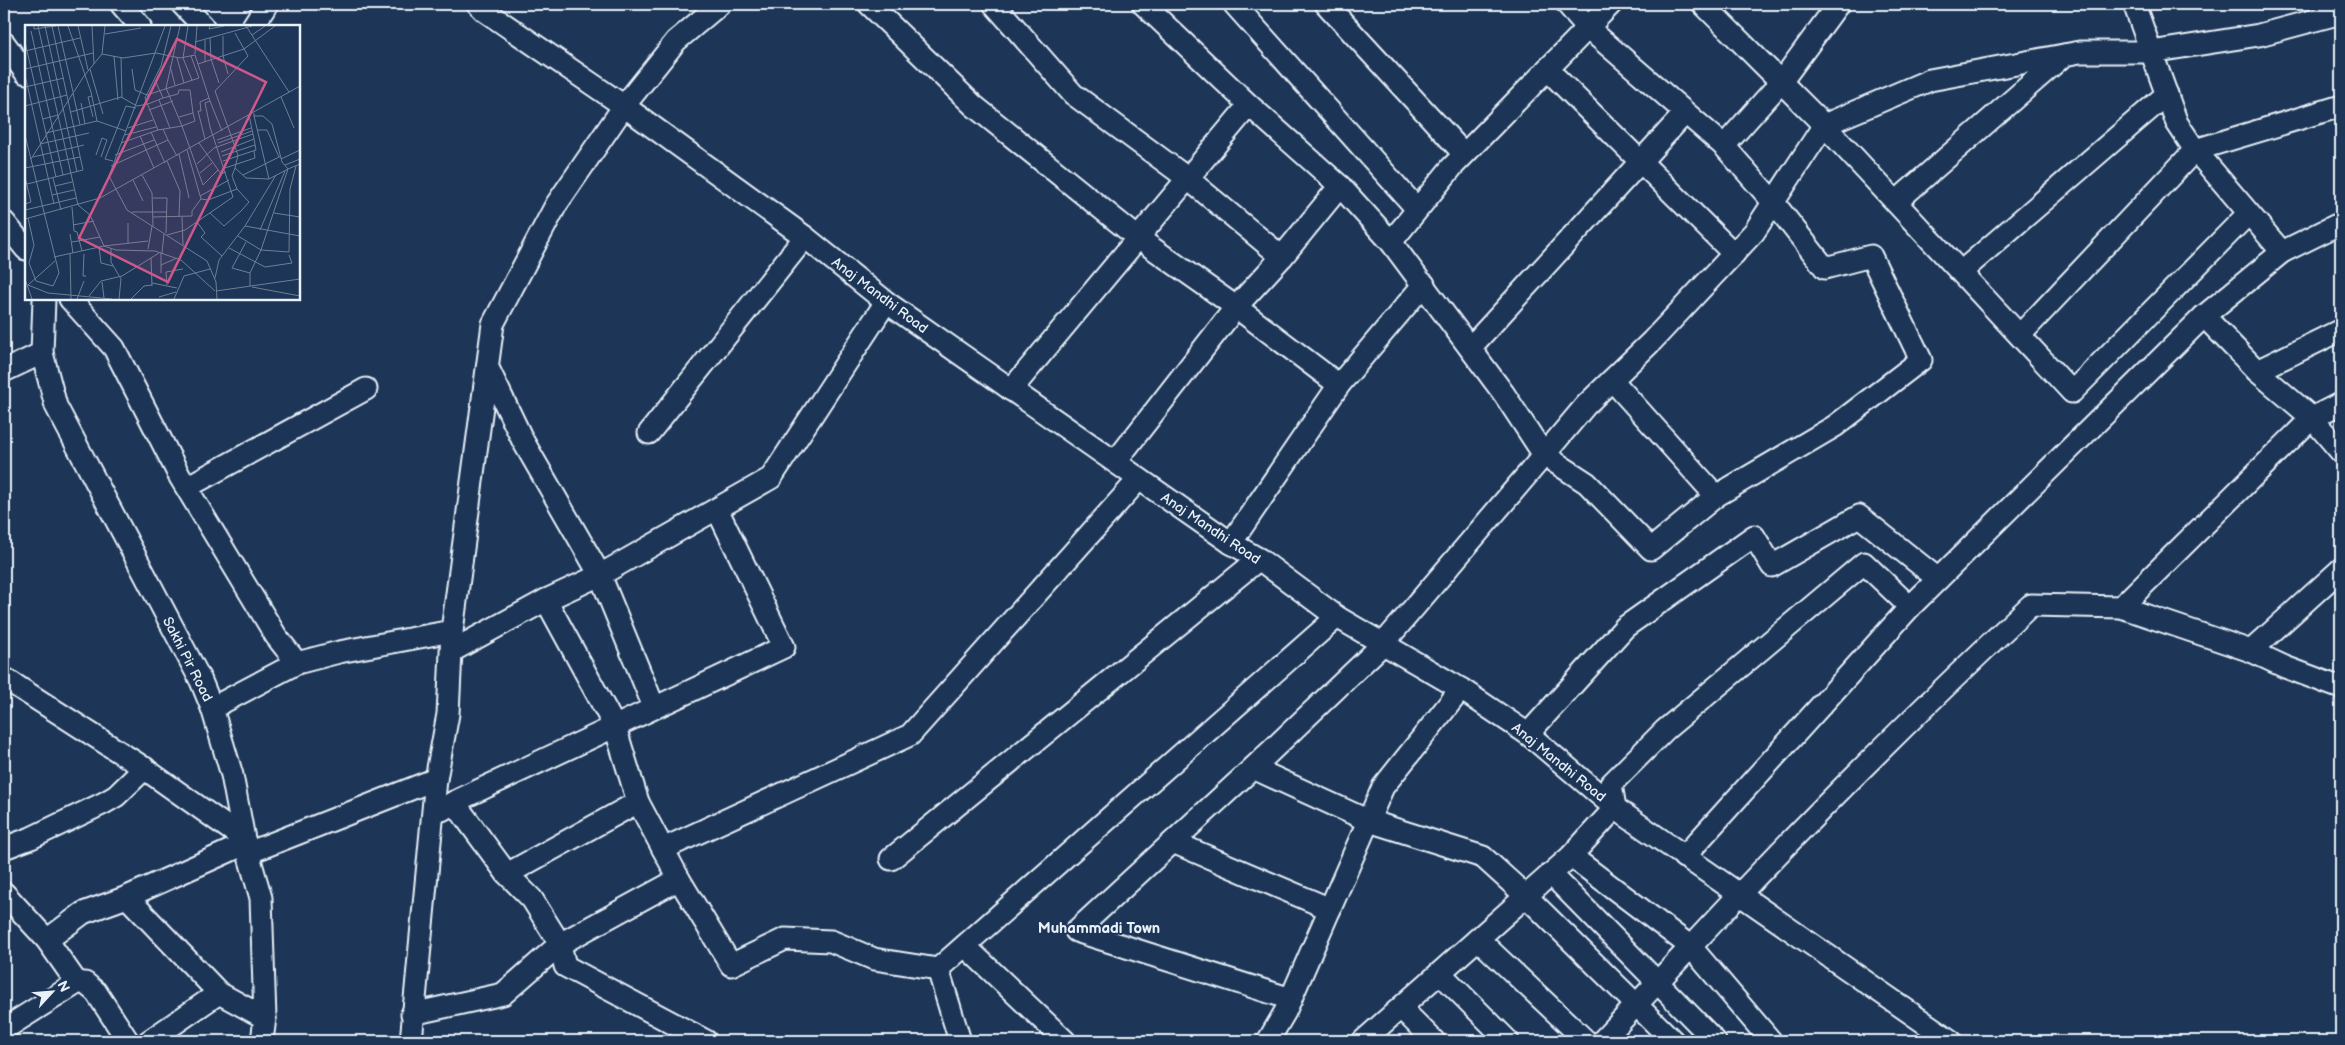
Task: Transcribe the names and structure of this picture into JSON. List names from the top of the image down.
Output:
{
  "streets": {
    "street": ["Anaj Mandhi Road", "Sakhi Pir Road"]
  },
  "districts": ["Muhammadi Town"],
  "north": "top right"
}
